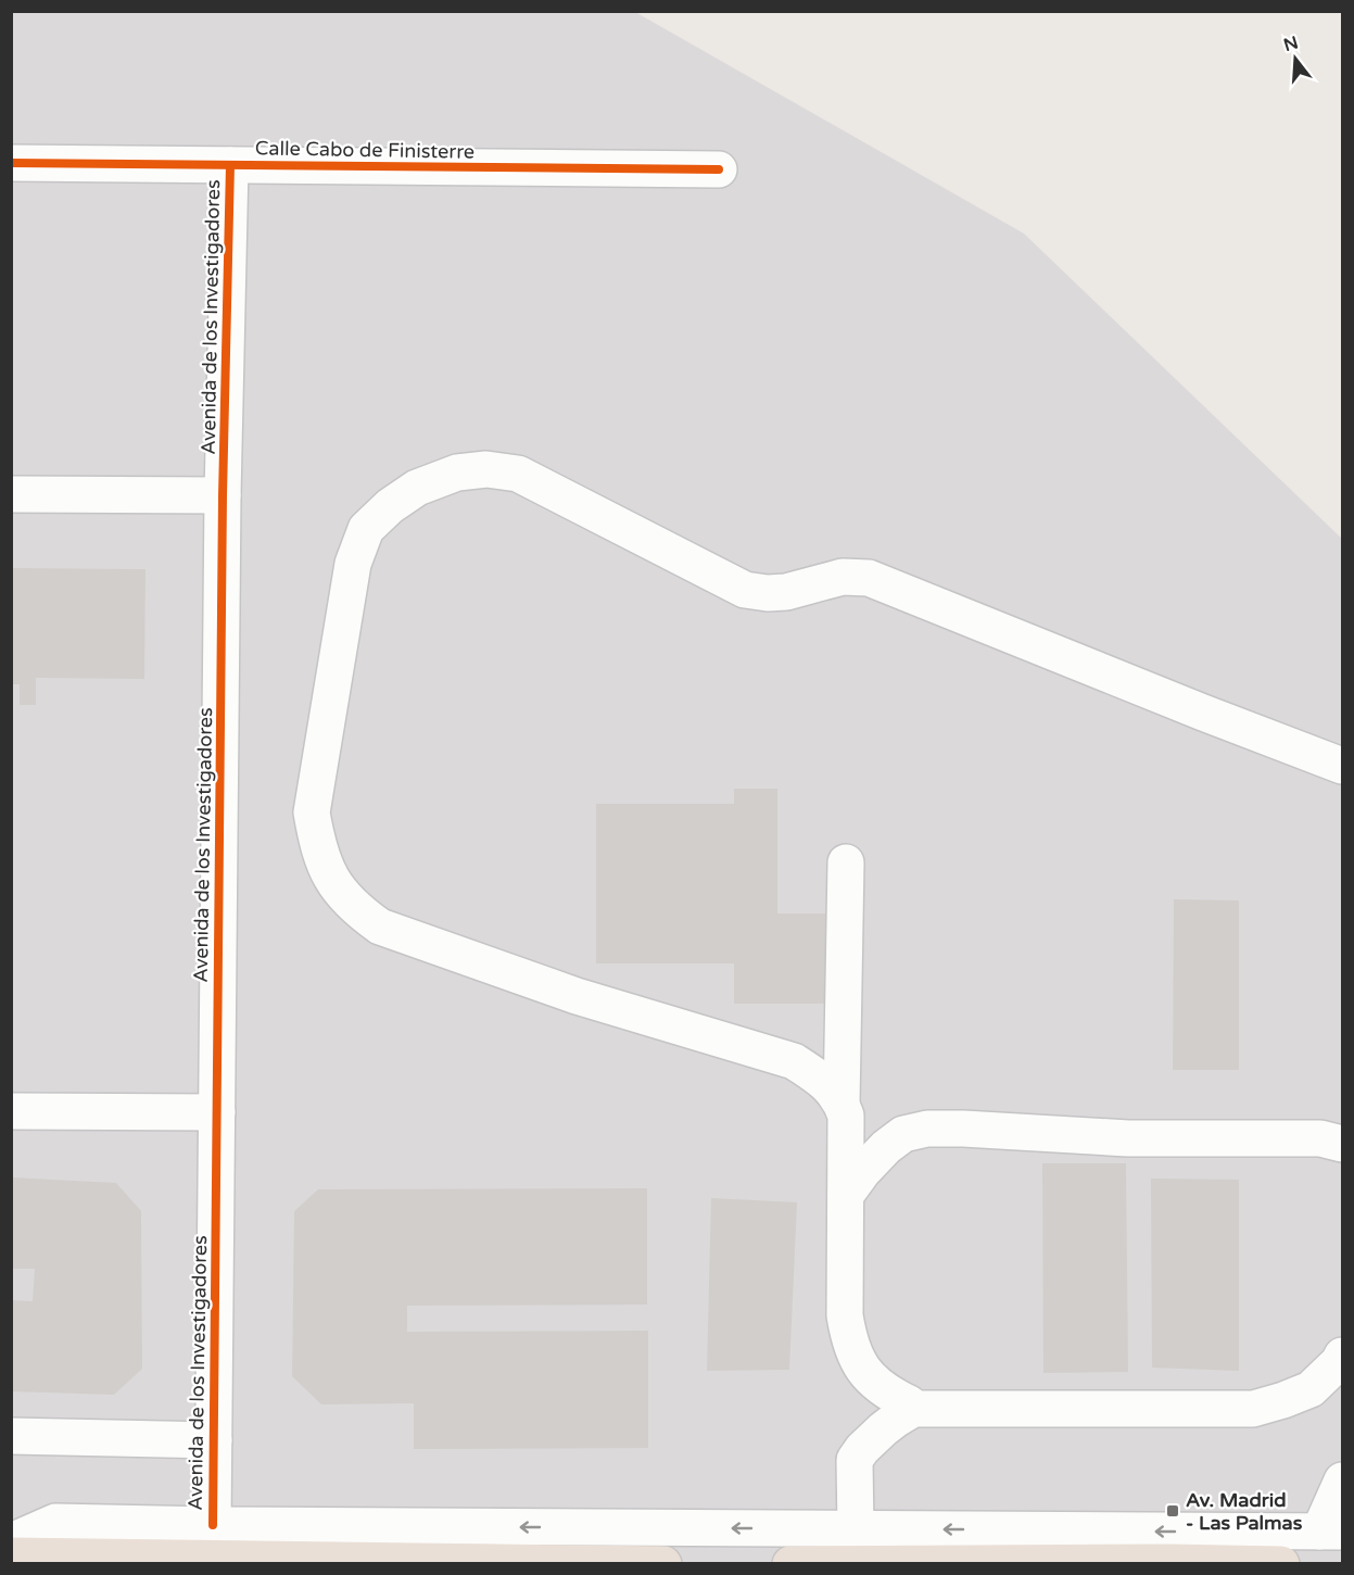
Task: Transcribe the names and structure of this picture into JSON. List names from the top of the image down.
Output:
{
  "streets": {
    "street": ["Calle Cabo de Finisterre", "Avenida de los Investigadores"]
  },
  "crossings": [
    ["Calle Cabo de Finisterre", "Avenida de los Investigadores"]
  ],
  "places": {
    "transit": ["Av. Madrid - Las Palmas"]
  },
  "north": "top"
}
